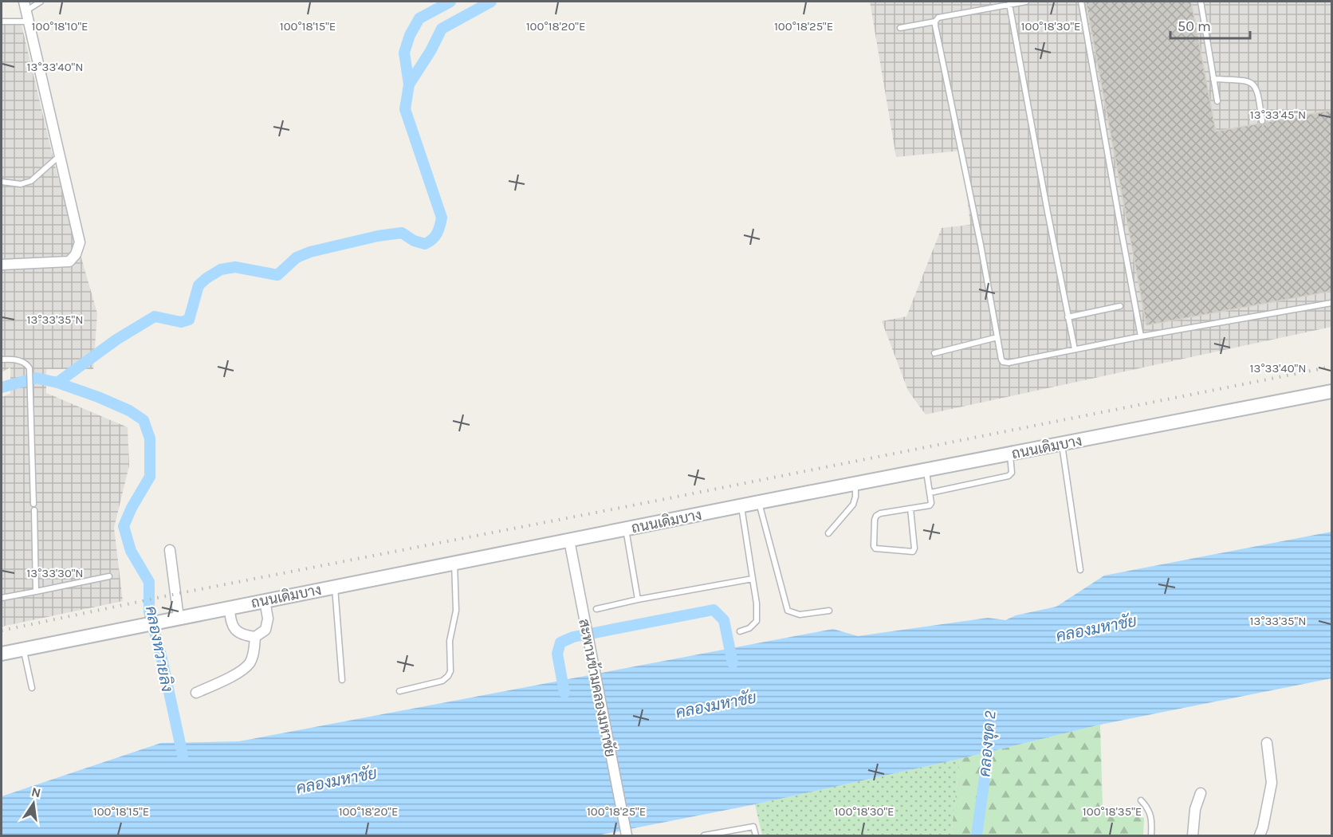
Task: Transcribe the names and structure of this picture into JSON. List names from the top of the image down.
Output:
{
  "streets": {
    "street": ["ถนนเดิมบาง", "สะพานข้ามคลองมหาชัย"]
  },
  "crossings": [
    ["ถนนเดิมบาง", "สะพานข้ามคลองมหาชัย"]
  ],
  "water": ["คลองมหาชัย", "คลองหวายลิง", "คลองขุด 2"],
  "scale_bar": "50 m",
  "north": "top",
  "coordinates": [
    "100°18'10\"E",
    "100°18'15\"E",
    "100°18'20\"E",
    "100°18'30\"E",
    "100°18'25\"E",
    "13°33'40\"N",
    "13°33'45\"N",
    "13°33'35\"N",
    "13°33'30\"N",
    "100°18'35\"E"
  ]
}
